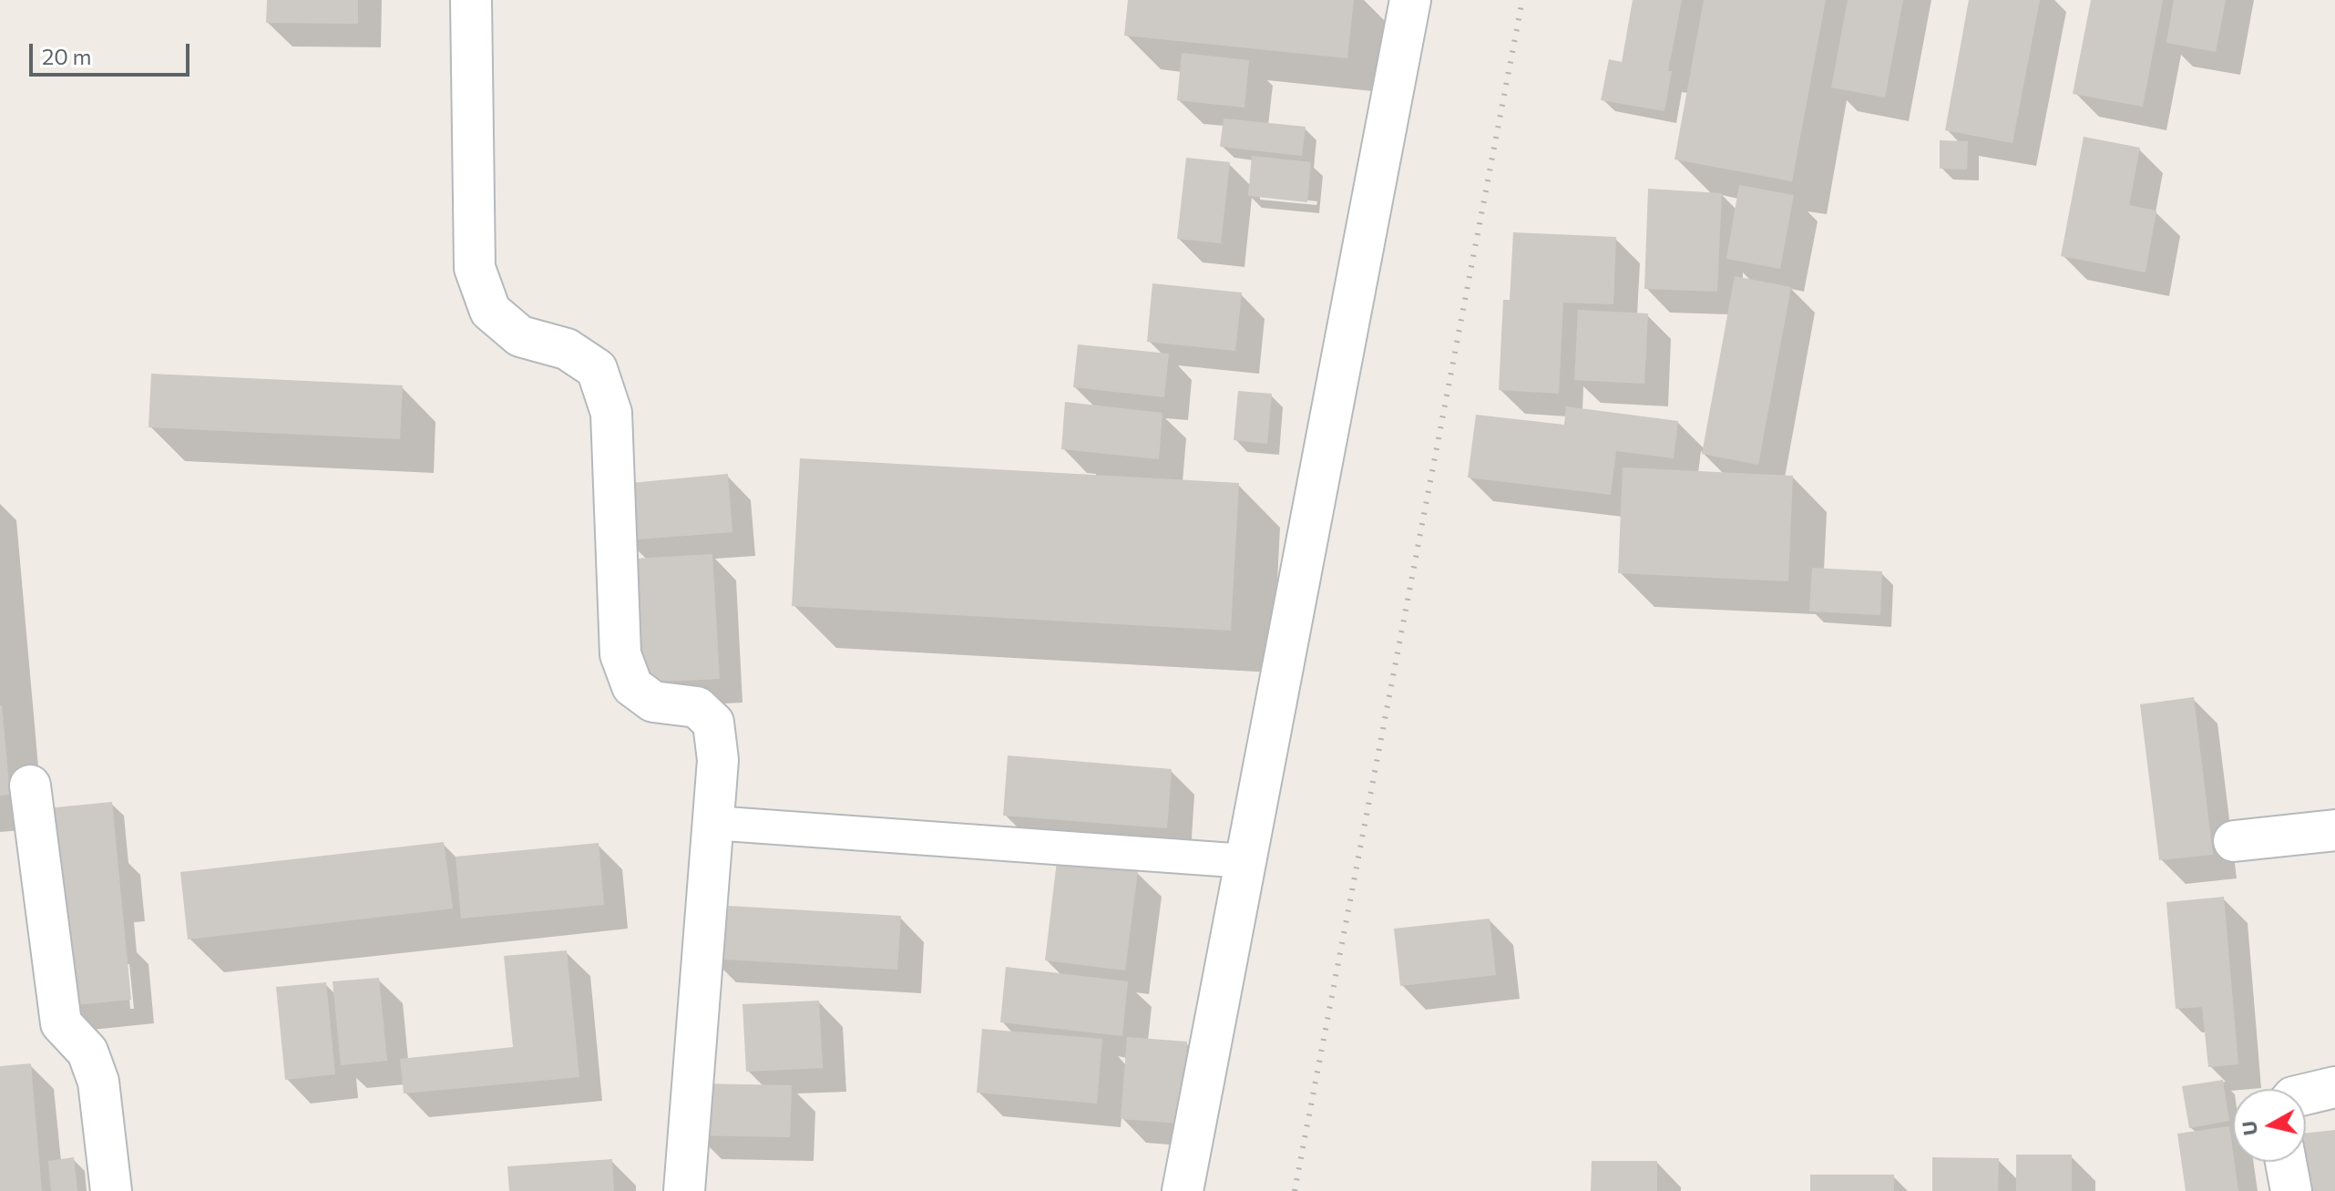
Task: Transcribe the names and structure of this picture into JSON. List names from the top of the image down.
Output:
{
  "scale_bar": "20 m",
  "north": "left"
}
